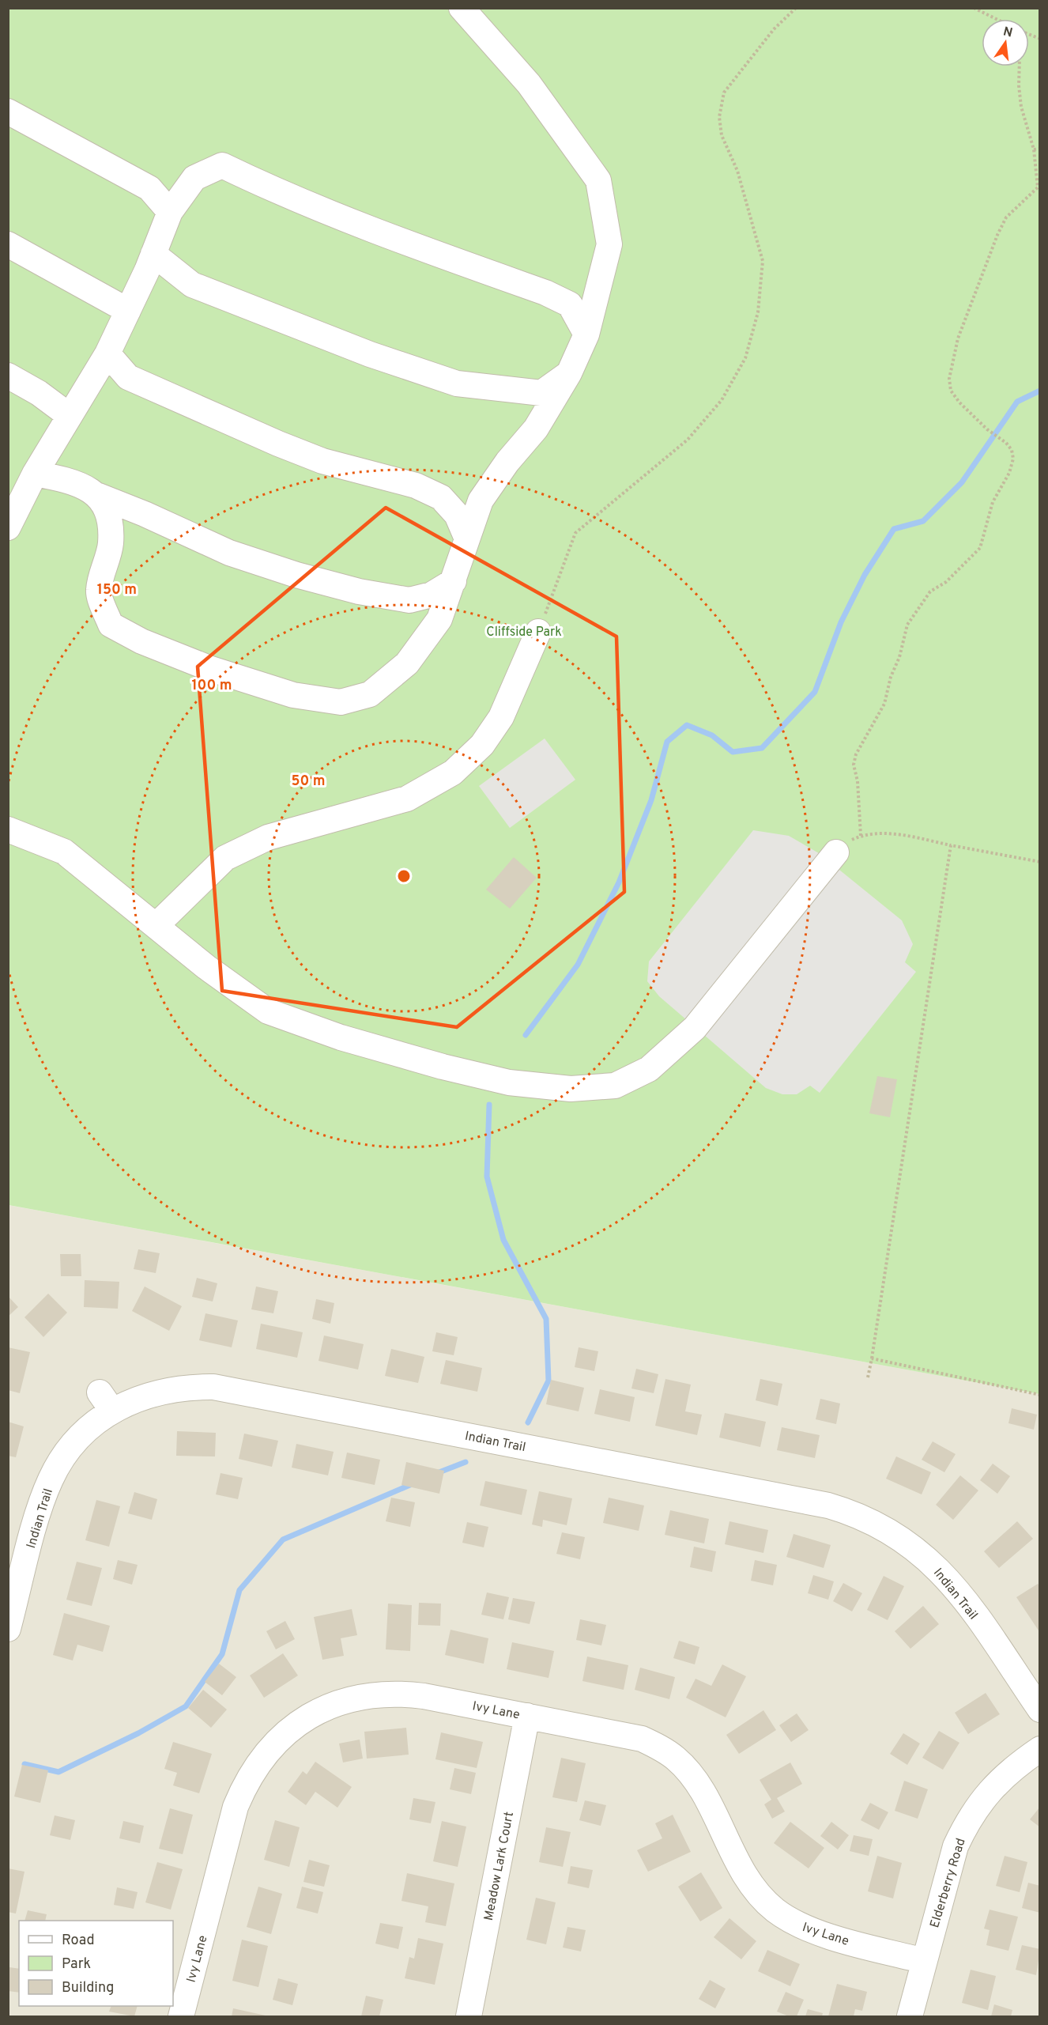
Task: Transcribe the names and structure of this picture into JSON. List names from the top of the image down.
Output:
{
  "streets": {
    "street": [
      "Indian Trail",
      "Ivy Lane",
      "Meadow Lark Court",
      "Elderberry Road"
    ]
  },
  "crossings": [
    ["Ivy Lane", "Meadow Lark Court"],
    ["Ivy Lane", "Elderberry Road"]
  ],
  "parks": ["Cliffside Park"],
  "legend": ["Road", "Park", "Building"],
  "north": "top",
  "rings": ["150 m", "100 m", "50 m"]
}
